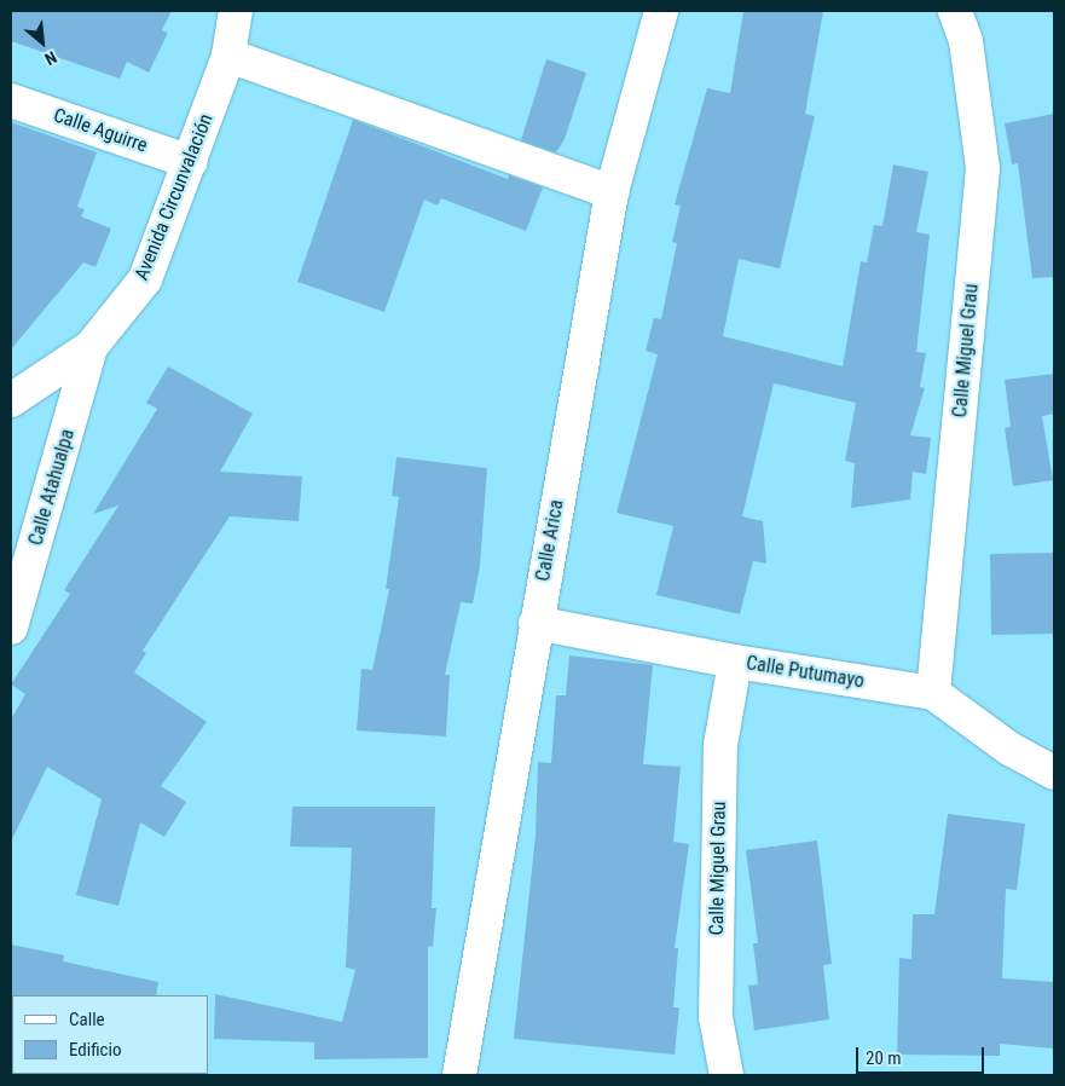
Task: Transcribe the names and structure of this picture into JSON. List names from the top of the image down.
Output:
{
  "streets": {
    "street": [
      "Calle Aguirre",
      "Avenida Circunvalación",
      "Calle Miguel Grau",
      "Calle Atahualpa",
      "Calle Arica",
      "Calle Putumayo"
    ]
  },
  "crossings": [
    ["Calle Aguirre", "Avenida Circunvalación"],
    ["Avenida Circunvalación", "Calle Atahualpa"],
    ["Calle Miguel Grau", "Calle Putumayo"],
    ["Calle Arica", "Calle Putumayo"]
  ],
  "legend": ["Calle", "Edificio"],
  "scale_bar": "20 m",
  "north": "bottom right"
}
